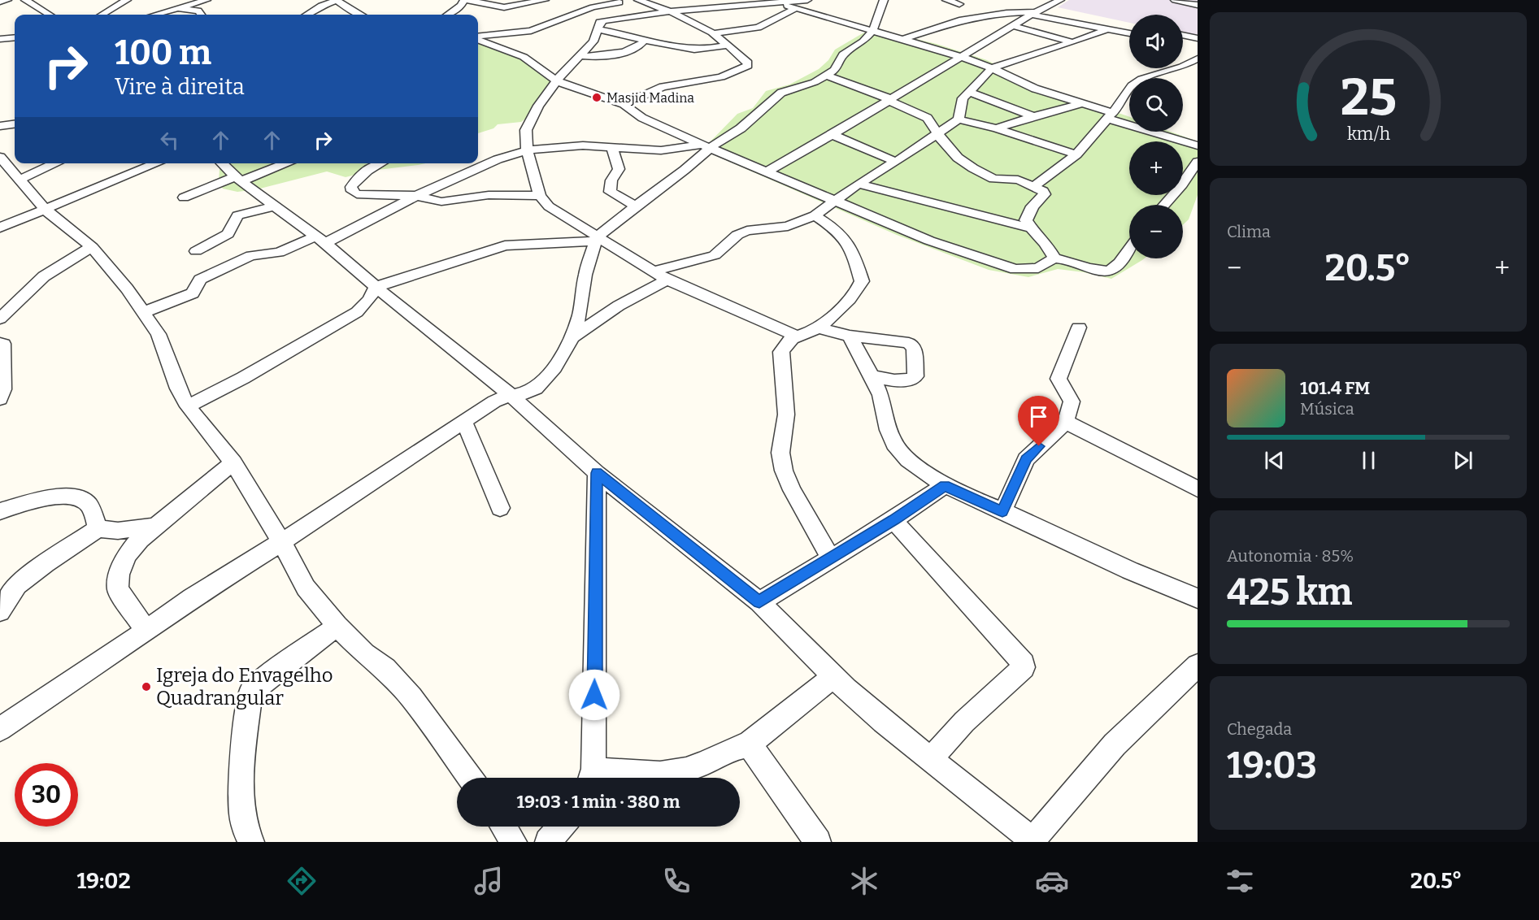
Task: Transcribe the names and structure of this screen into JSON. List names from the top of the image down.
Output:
{
  "places": ["Masjid Madina", "Igreja do Envagelho Quadrangular"],
  "page": {
    "map_buttons": ["+", "−"],
    "turn": ["100 m", "Vire à direita"],
    "tile": [
      "Clima",
      ["Autonomia · 85%", "425 km"],
      ["Chegada", "19:03"]
    ],
    "heat": ["−", "20.5°", "+"],
    "song": ["101.4 FM", "Música"],
    "limit": "30",
    "trip": "19:03 · 1 min · 380 m",
    "tabs": ["19:02", "20.5°"],
    "gauge": ["25", "km/h"]
  }
}
